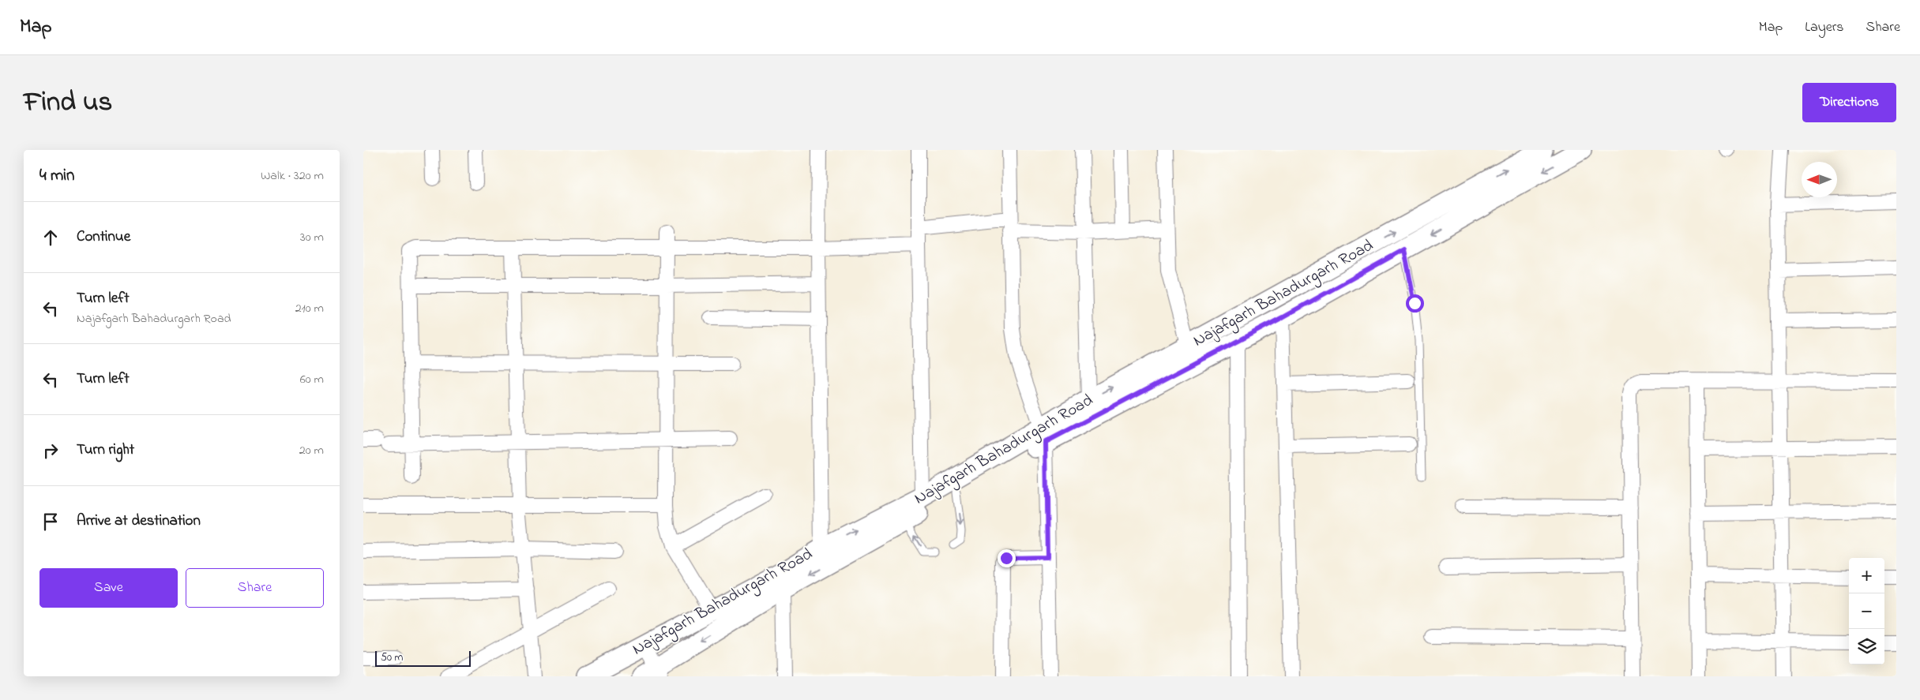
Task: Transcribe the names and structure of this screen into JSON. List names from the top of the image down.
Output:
{
  "streets": {
    "main road": ["Najafgarh Bahadurgarh Road"]
  },
  "scale_bar": "50 m",
  "north": "left",
  "page": {
    "header": "Map",
    "nav": ["Map", "Layers", "Share"],
    "title": "Find us",
    "buttons": [
      "Directions",
      ["Save", "Share"]
    ],
    "heading": ["4 min", "Walk · 320 m"],
    "list": [
      ["Continue", "30 m"],
      ["Turn left", "Najafgarh Bahadurgarh Road", "210 m"],
      ["Turn left", "60 m"],
      ["Turn right", "20 m"],
      "Arrive at destination"
    ],
    "map_buttons": ["+", "−"],
    "scale": "50 m"
  }
}
